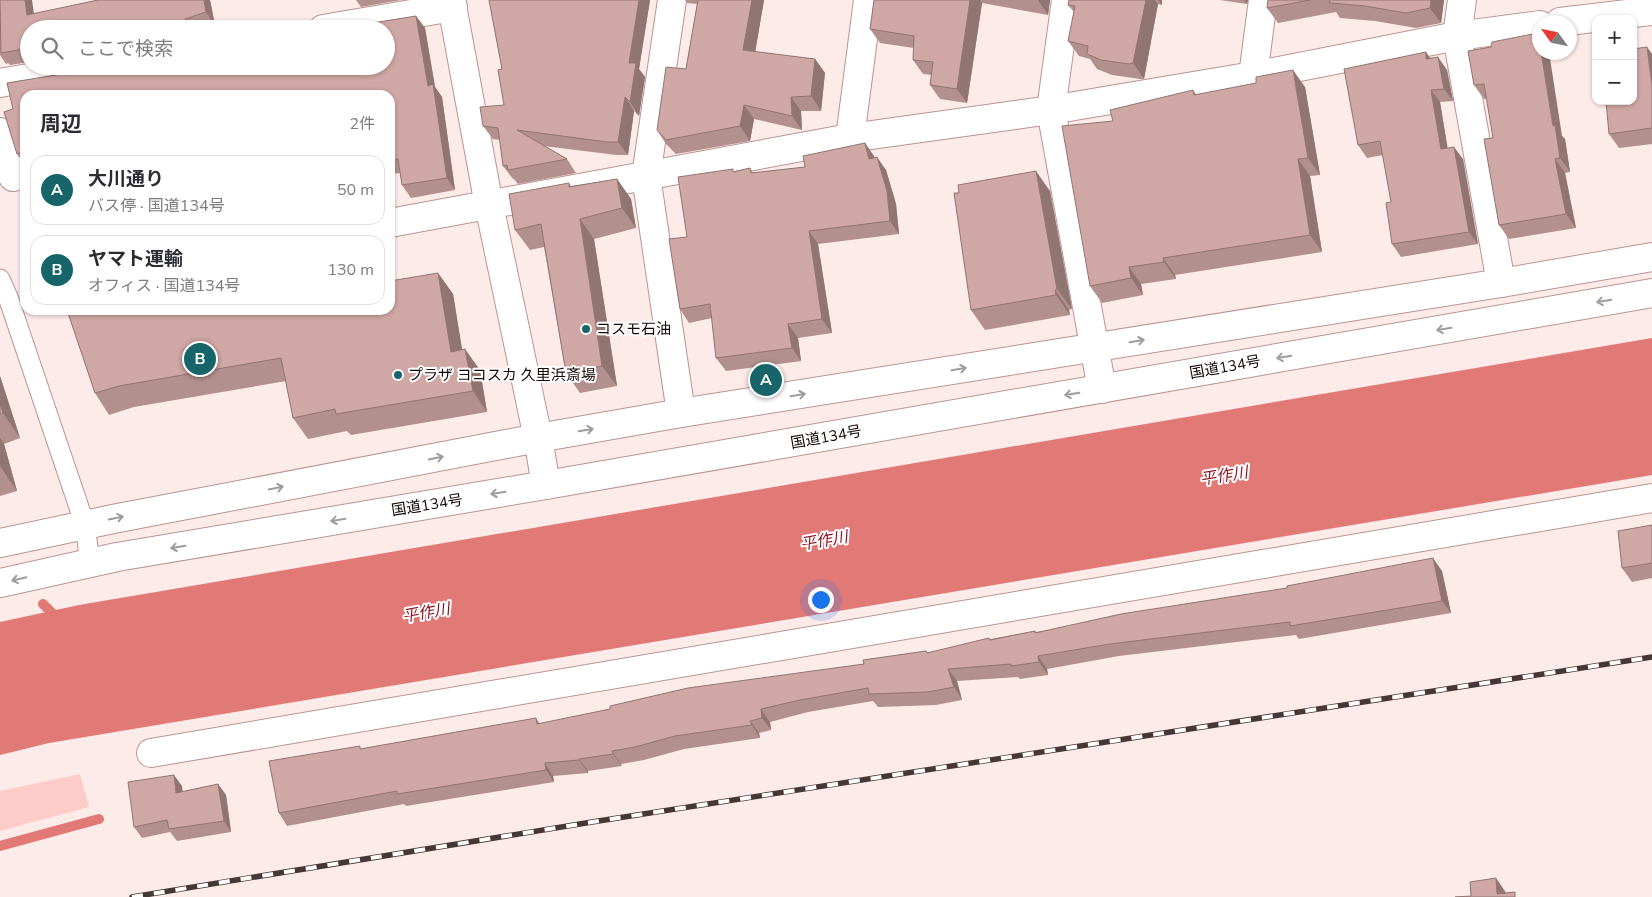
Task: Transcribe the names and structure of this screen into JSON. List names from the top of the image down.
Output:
{
  "streets": {
    "main road": ["国道134号"]
  },
  "water": ["平作川"],
  "places": ["コスモ石油", "プラザ ヨコスカ 久里浜斎場"],
  "north": "top left",
  "page": {
    "map_buttons": ["+", "−"],
    "search": "ここで検索",
    "heading": ["周辺", "2件"],
    "list": [
      {
        "mark": "A",
        "name": "大川通り",
        "note": "バス停 · 国道134号",
        "value": "50 m"
      },
      {
        "mark": "B",
        "name": "ヤマト運輸",
        "note": "オフィス · 国道134号",
        "value": "130 m"
      }
    ],
    "pins": ["B", "A"]
  }
}
